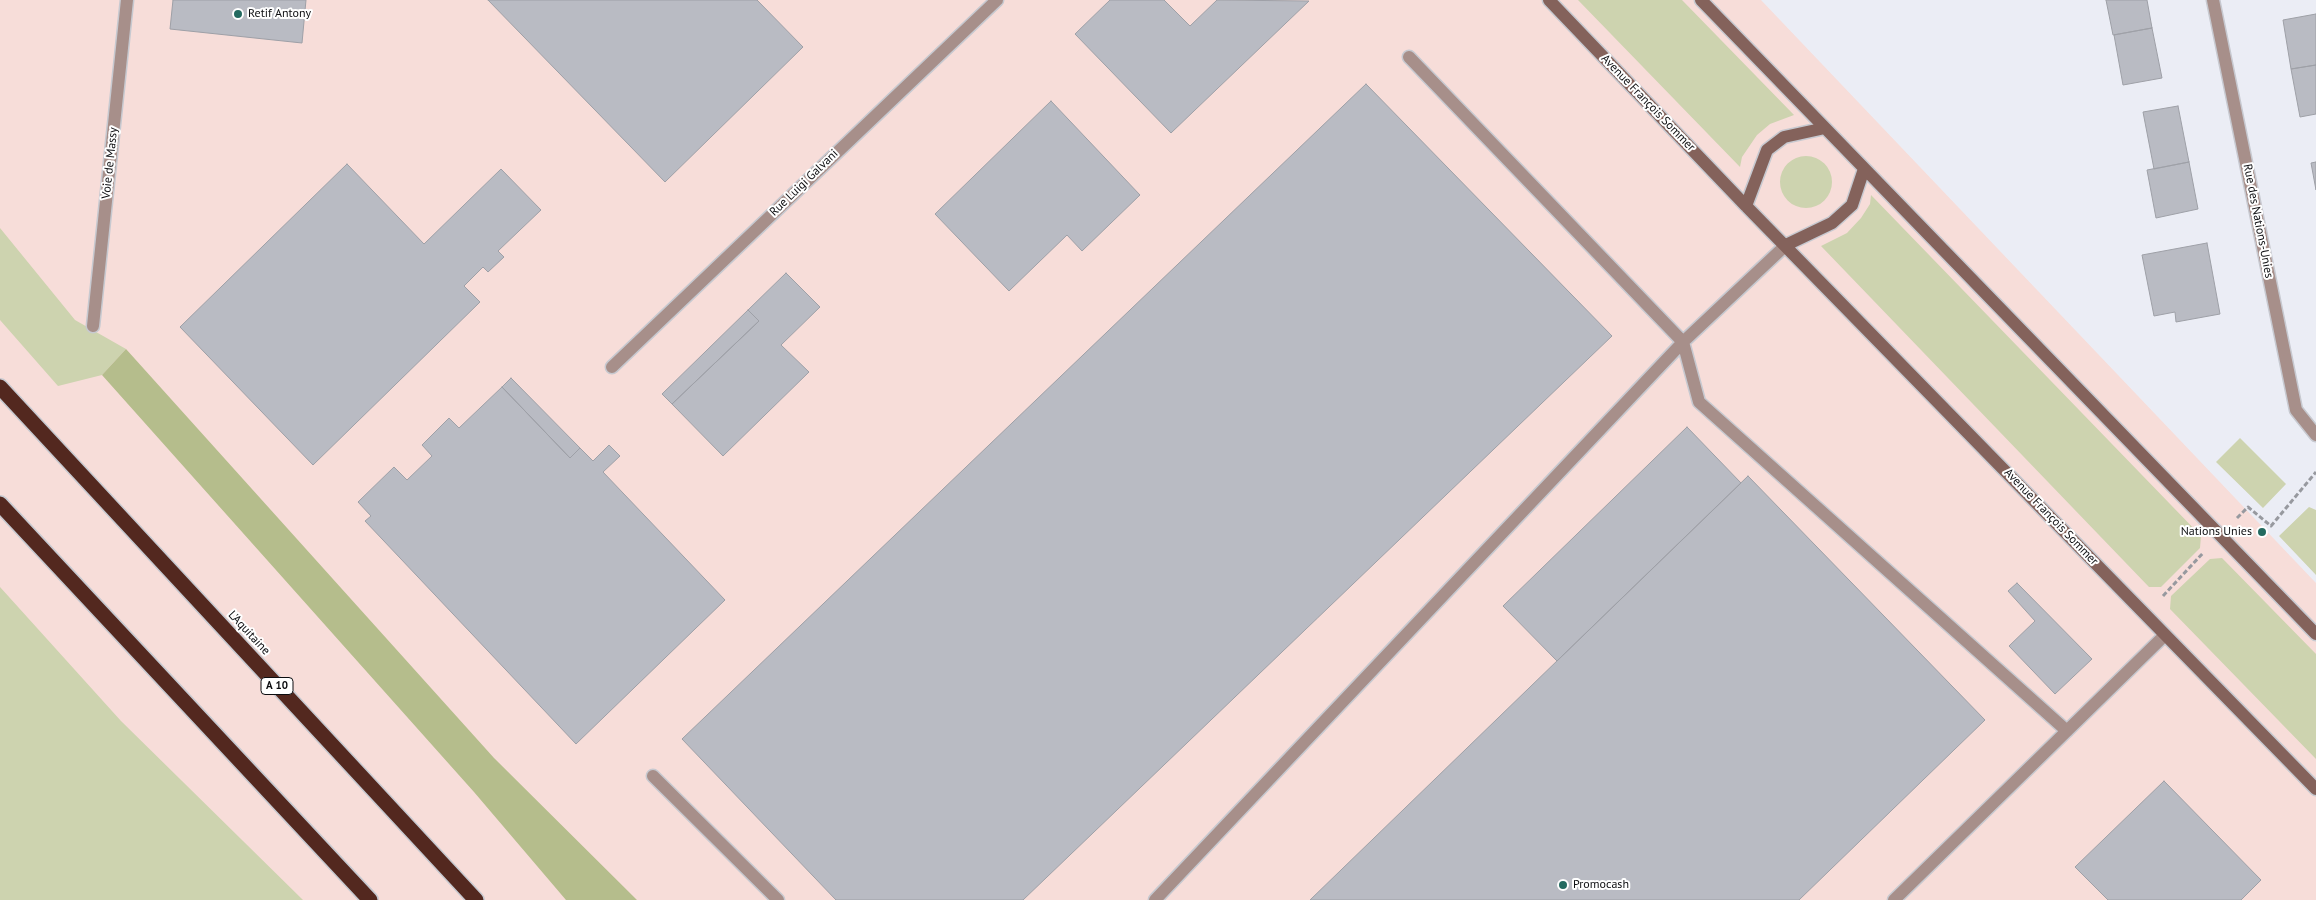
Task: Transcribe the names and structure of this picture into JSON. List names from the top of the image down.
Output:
{
  "streets": {
    "highway": ["L'Aquitaine", "A 10"],
    "street": [
      "Avenue François Sommer",
      "Voie de Massy",
      "Rue Luigi Galvani",
      "Rue des Nations-Unies"
    ]
  },
  "places": ["Retif Antony", "Nations Unies", "Promocash"]
}
